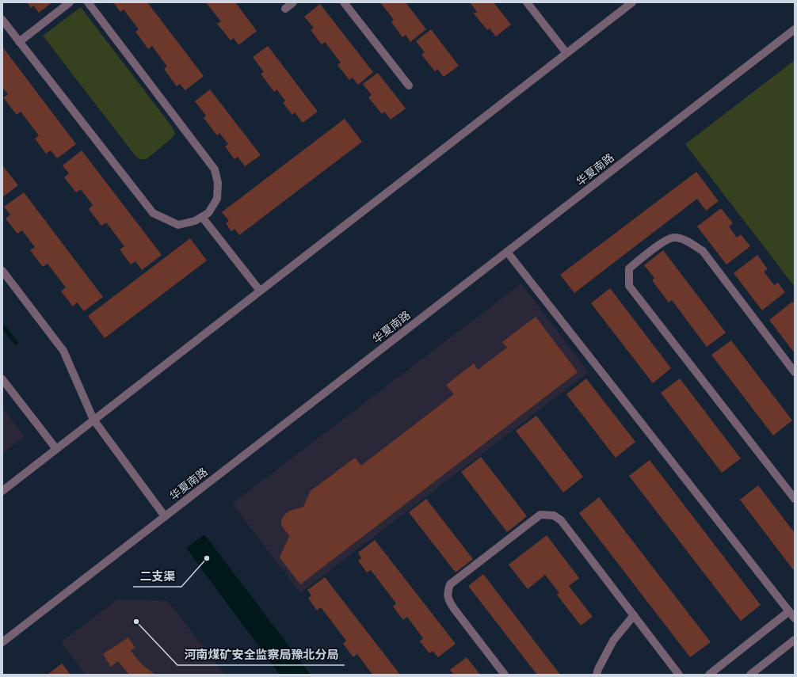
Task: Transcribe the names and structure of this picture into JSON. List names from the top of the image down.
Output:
{
  "streets": {
    "street": ["华夏南路"]
  },
  "places": ["二支渠", "河南煤矿安全监察局豫北分局"]
}
